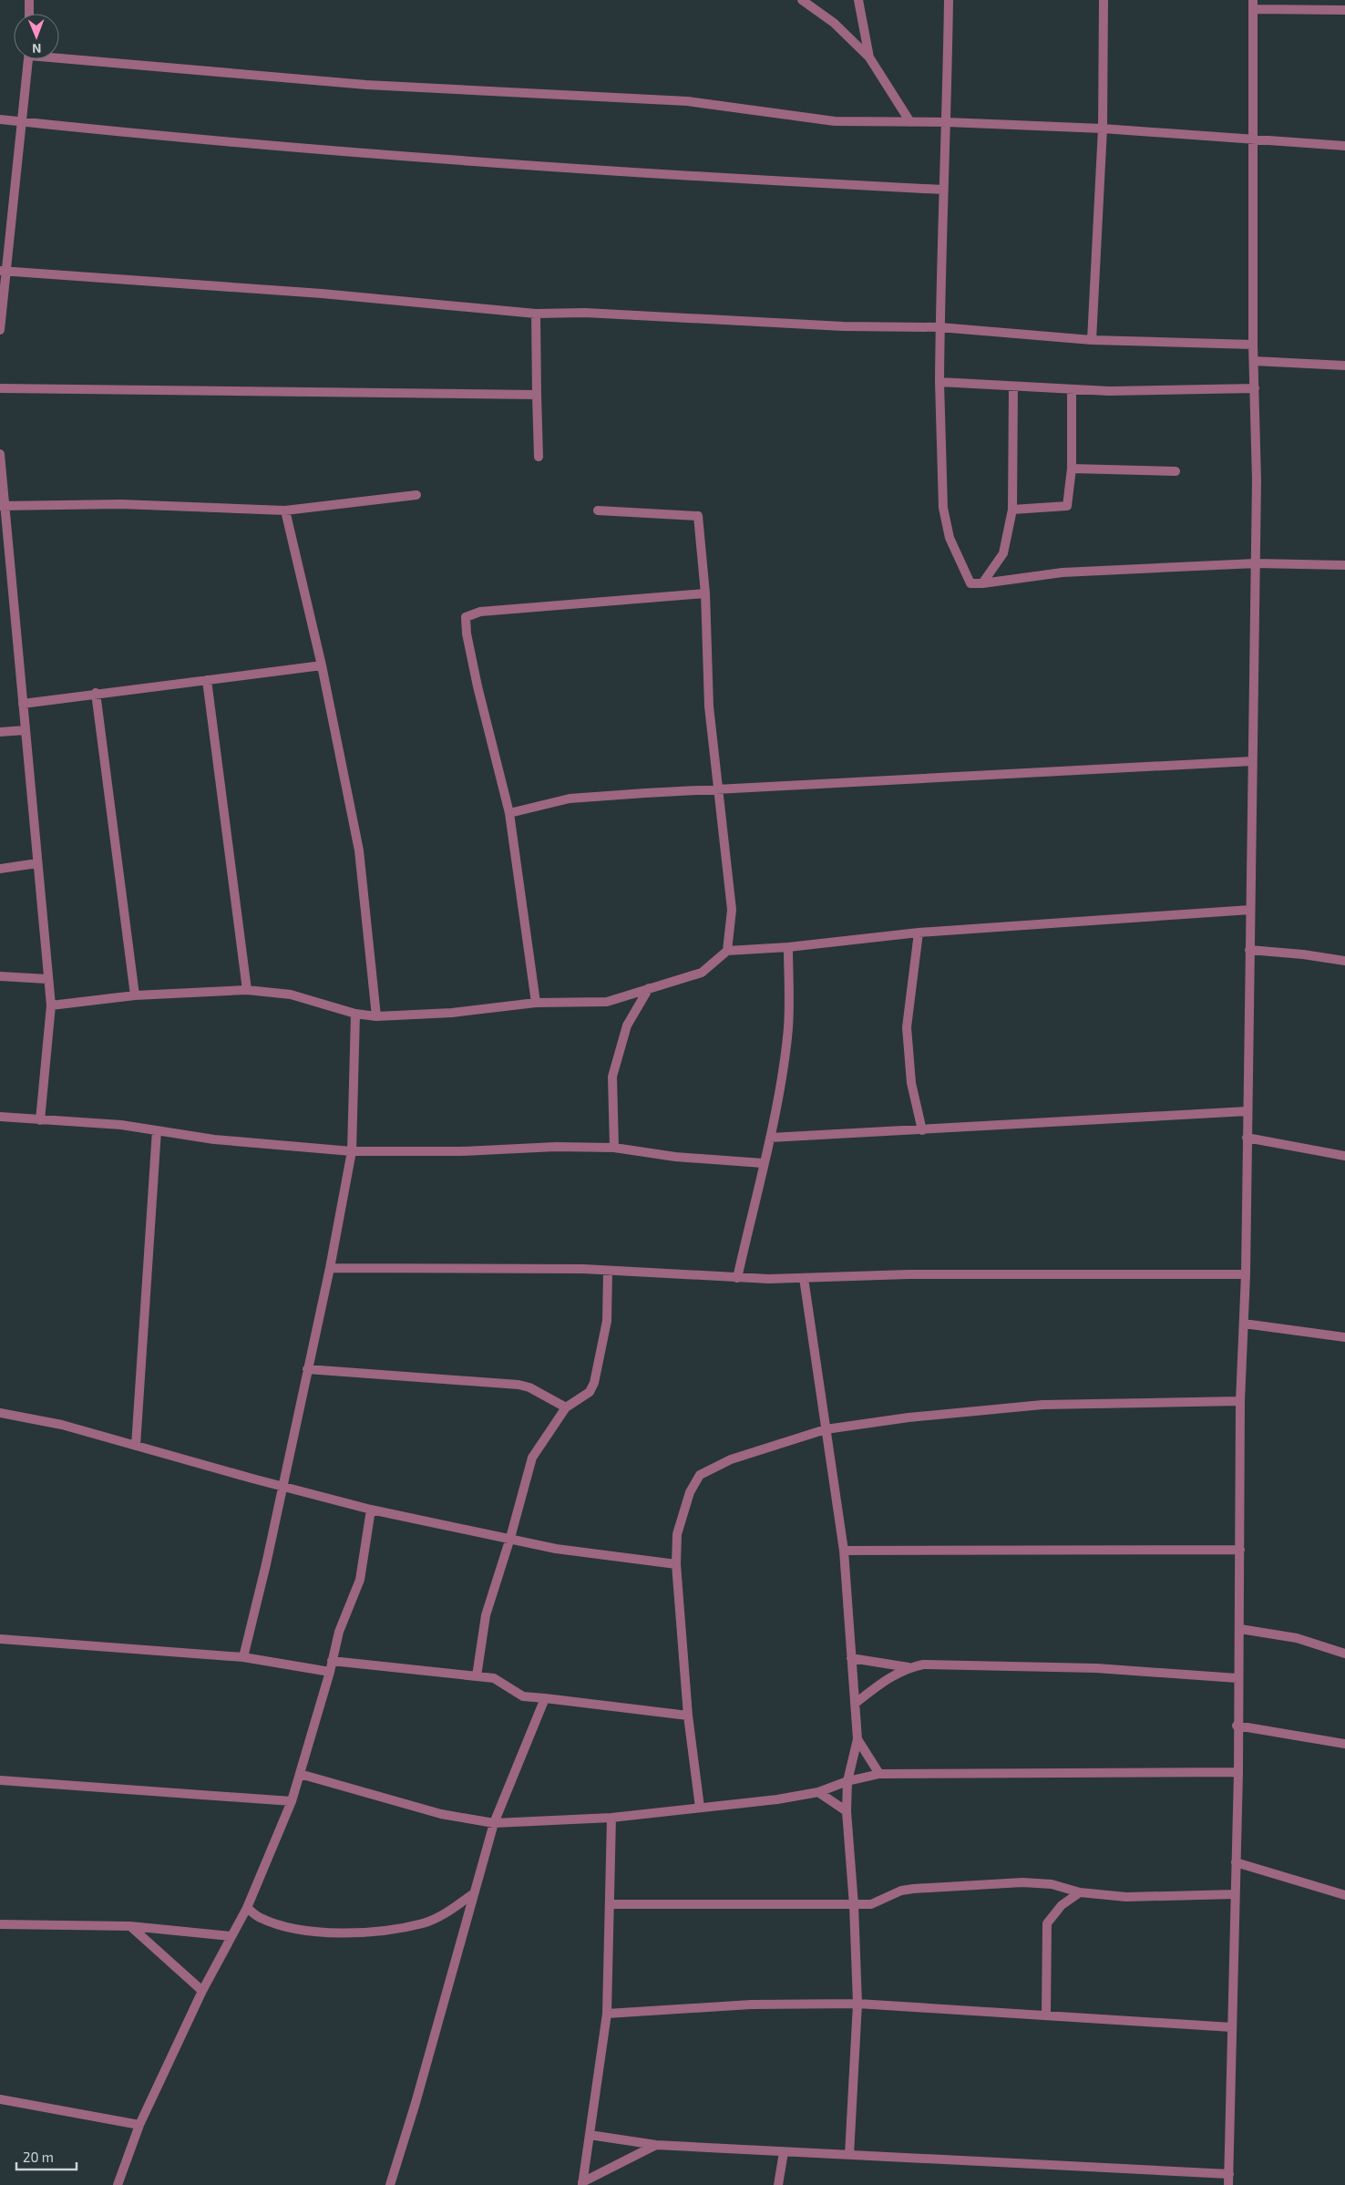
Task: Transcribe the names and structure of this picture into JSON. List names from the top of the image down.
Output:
{
  "scale_bar": "20 m",
  "north": "bottom"
}
